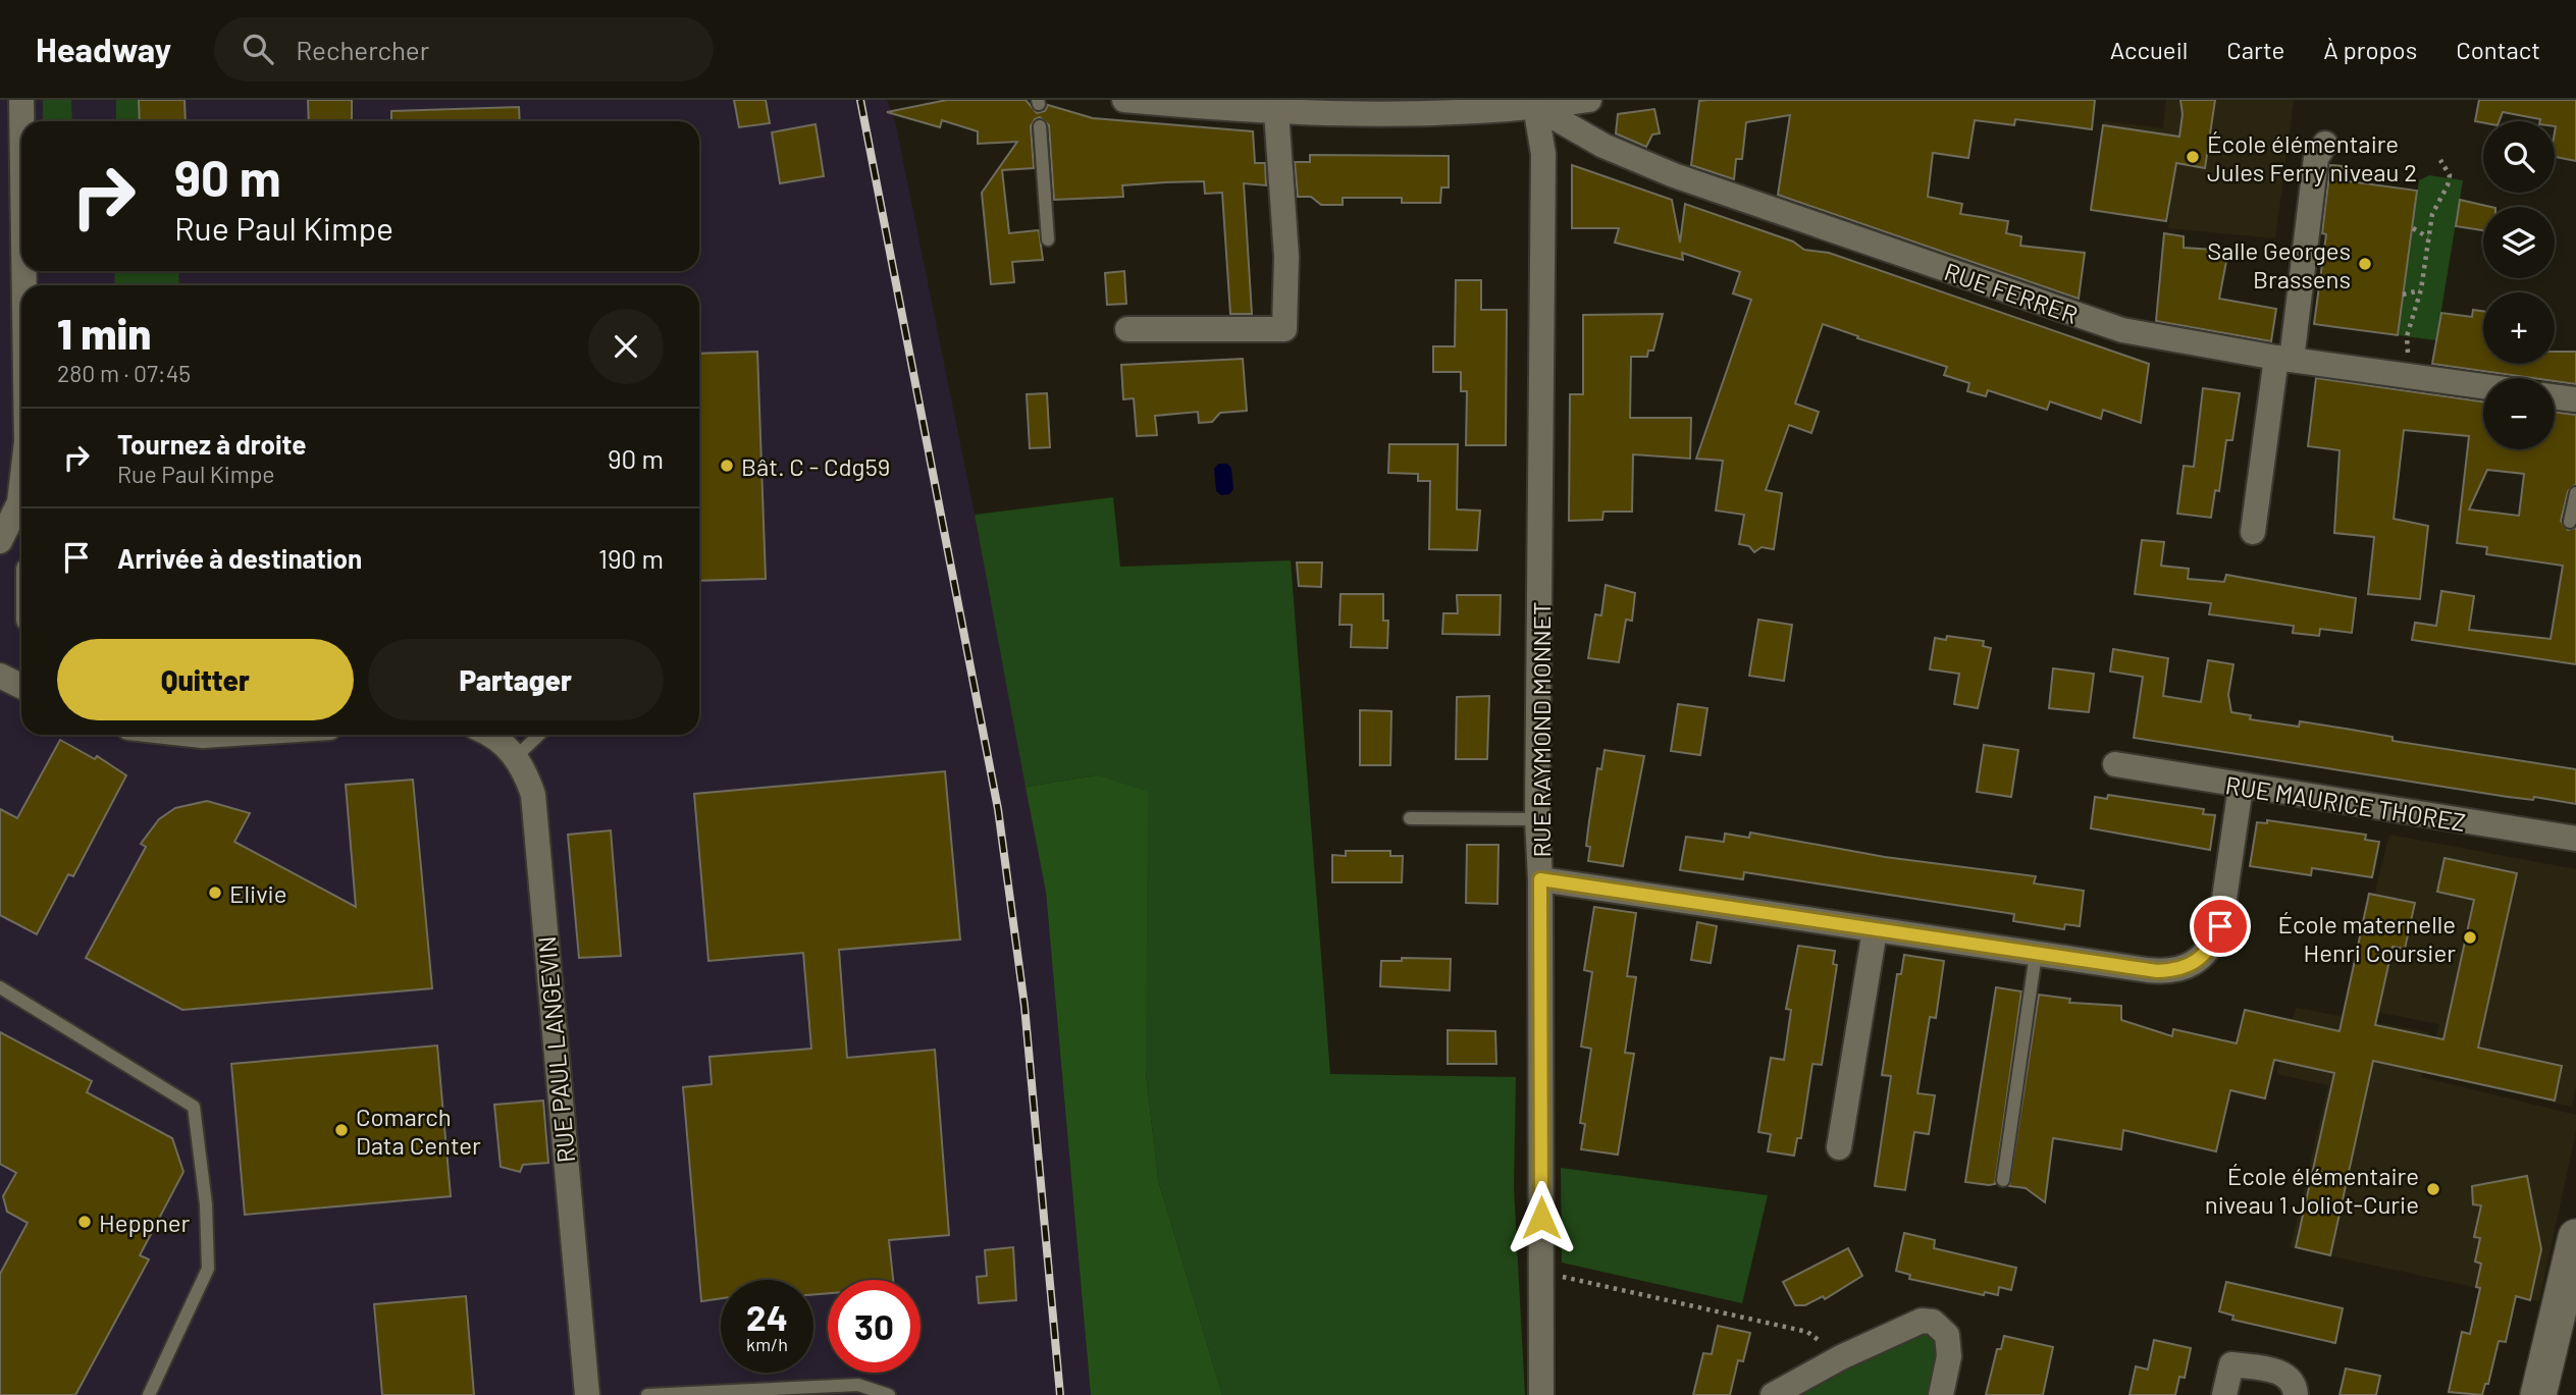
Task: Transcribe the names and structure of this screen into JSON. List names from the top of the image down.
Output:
{
  "streets": {
    "street": [
      "RUE FERRER",
      "RUE RAYMOND MONNET",
      "RUE MAURICE THOREZ",
      "RUE PAUL LANGEVIN"
    ]
  },
  "crossings": [
    ["RUE FERRER", "RUE RAYMOND MONNET"]
  ],
  "places": [
    "École élémentaire Jules Ferry niveau 2",
    "Salle Georges Brassens",
    "Bât. C - Cdg59",
    "Elivie",
    "École maternelle Henri Coursier",
    "Comarch Data Center",
    "École élémentaire niveau 1 Joliot-Curie",
    "Heppner"
  ],
  "page": {
    "header": "Headway",
    "search": "Rechercher",
    "nav": [
      "Accueil",
      "Carte",
      "À propos",
      "Contact"
    ],
    "map_buttons": ["+", "−"],
    "turn": ["90 m", "Rue Paul Kimpe"],
    "heading": ["1 min", "280 m · 07:45"],
    "list": [
      {
        "name": "Tournez à droite",
        "note": "Rue Paul Kimpe",
        "value": "90 m"
      },
      {
        "name": "Arrivée à destination",
        "value": "190 m"
      }
    ],
    "buttons": ["Quitter", "Partager"],
    "speed": "24 km/h",
    "limit": "30"
  }
}
